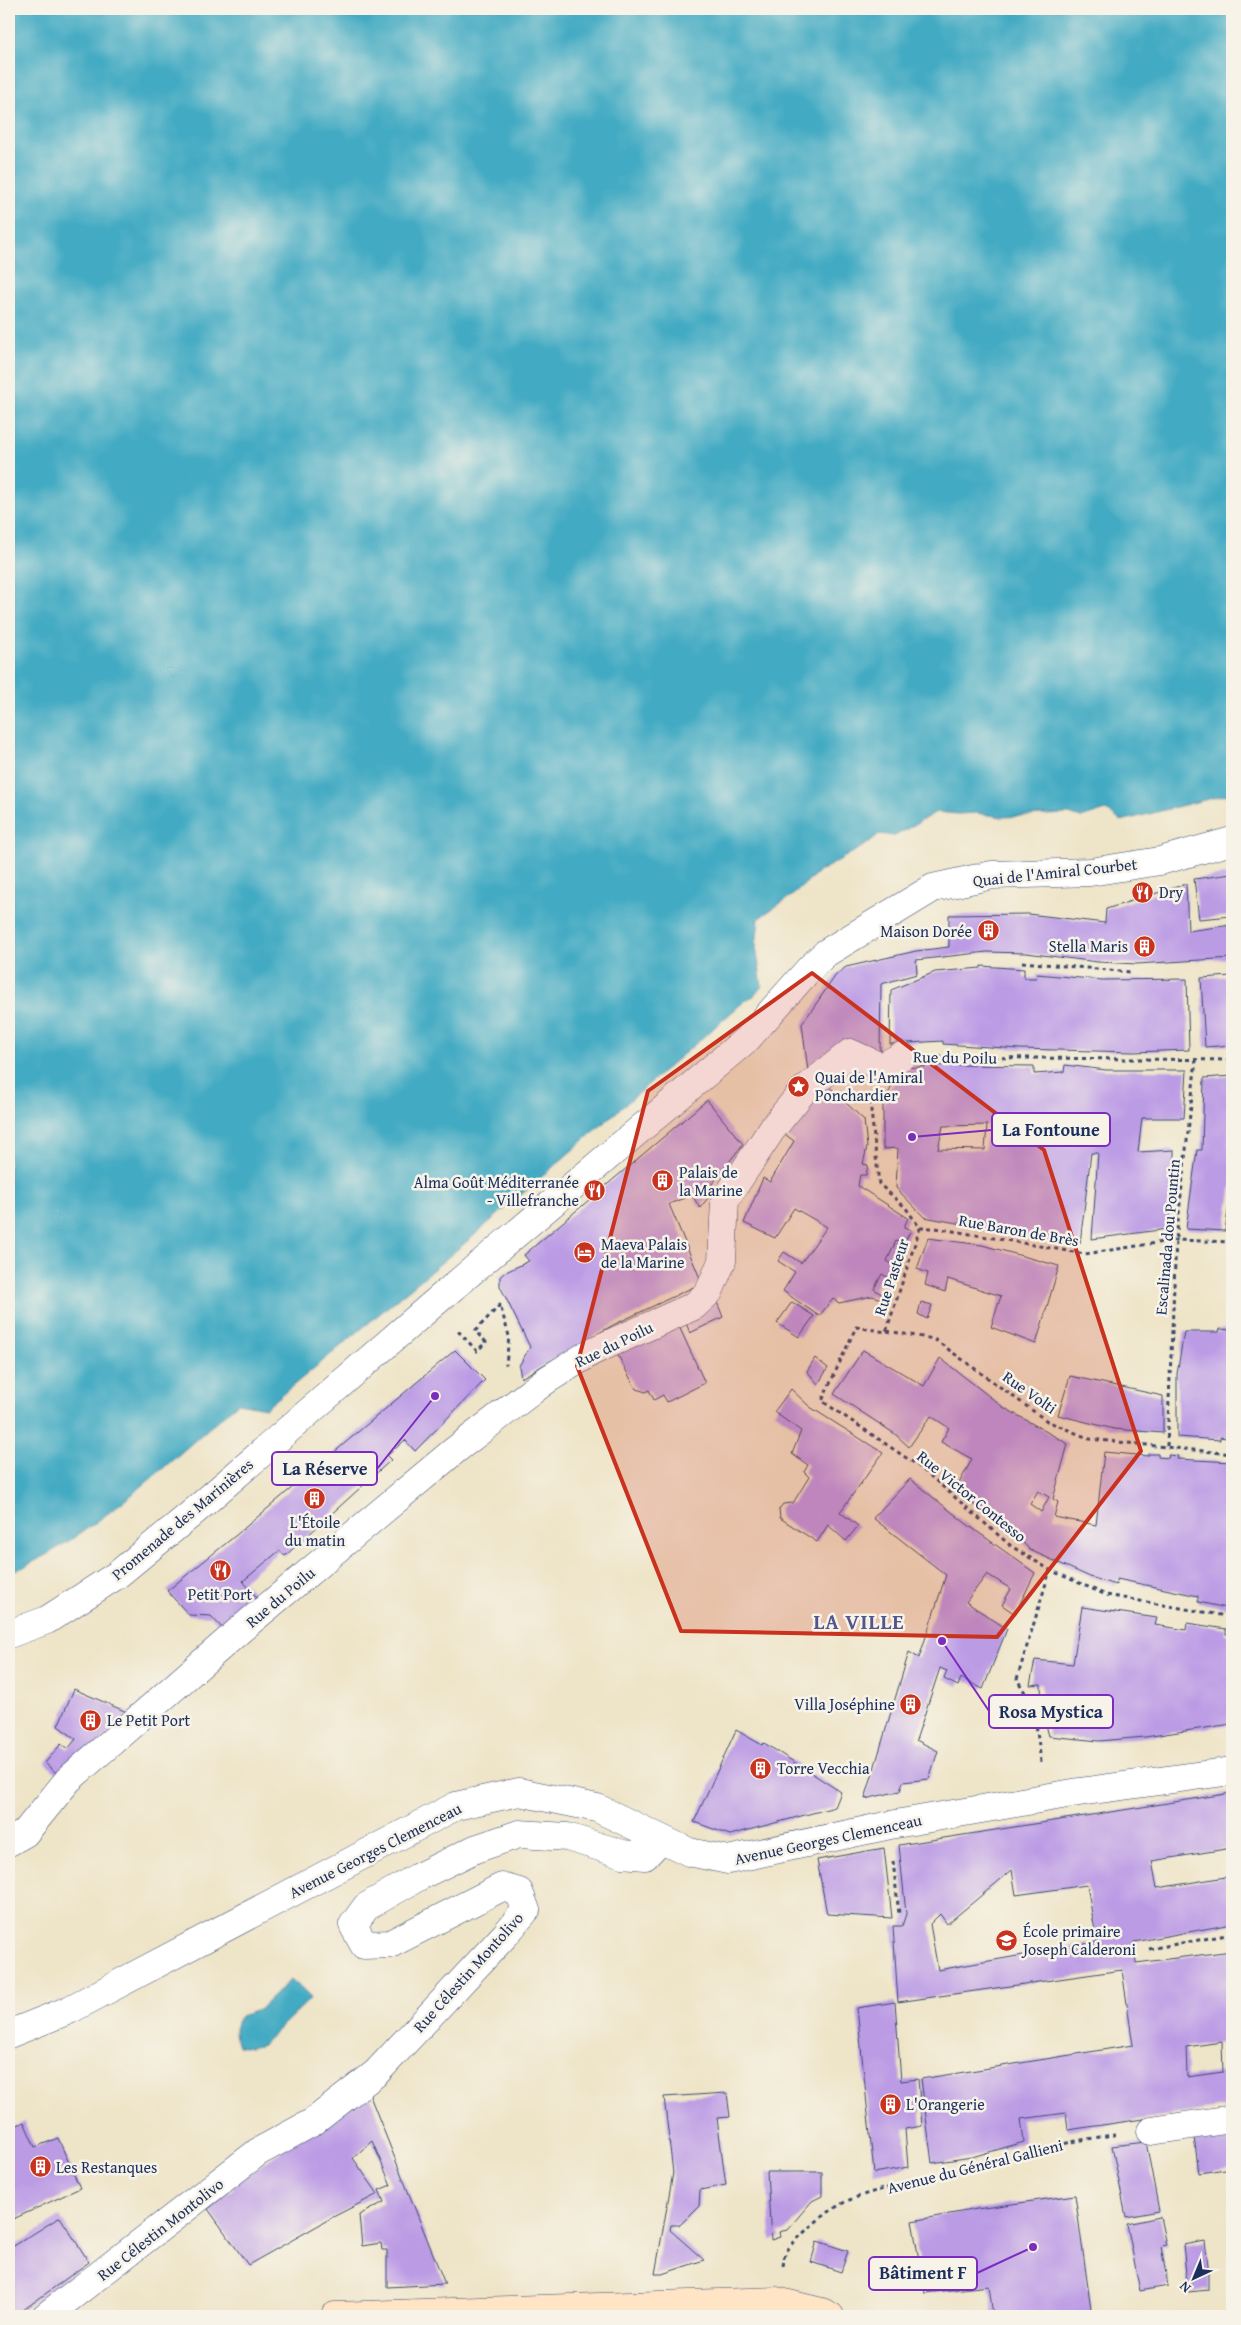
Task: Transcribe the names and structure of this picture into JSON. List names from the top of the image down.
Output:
{
  "streets": {
    "street": [
      "Quai de l'Amiral Courbet",
      "Rue du Poilu",
      "Promenade des Marinières",
      "Avenue Georges Clemenceau",
      "Rue Célestin Montolivo"
    ],
    "path": [
      "Rue Baron de Brès",
      "Escalinada dou Pountin",
      "Rue Pasteur",
      "Rue Volti",
      "Rue Victor Contesso",
      "Avenue du Général Gallieni"
    ]
  },
  "crossings": [
    ["Quai de l'Amiral Courbet", "Promenade des Marinières"],
    ["Rue du Poilu", "Escalinada dou Pountin"],
    ["Rue Baron de Brès", "Escalinada dou Pountin"],
    ["Rue Baron de Brès", "Rue Pasteur"],
    ["Escalinada dou Pountin", "Rue Volti"],
    ["Rue Pasteur", "Rue Volti"],
    ["Rue Pasteur", "Rue Victor Contesso"],
    ["Avenue Georges Clemenceau", "Rue Célestin Montolivo"]
  ],
  "districts": ["LA VILLE"],
  "places": {
    "restaurant": ["Dry", "Alma Goût Méditerranée - Villefranche", "Petit Port"],
    "building": [
      "Maison Dorée",
      "Stella Maris",
      "Palais de la Marine",
      "L'Étoile du matin",
      "Villa Joséphine",
      "Le Petit Port",
      "Torre Vecchia",
      "L'Orangerie",
      "Les Restanques"
    ],
    "place": ["Quai de l'Amiral Ponchardier"],
    "other": [
      "La Fontoune",
      "La Réserve",
      "Rosa Mystica",
      "Bâtiment F"
    ],
    "hotel": ["Maeva Palais de la Marine"],
    "school or university": ["École primaire Joseph Calderoni"]
  },
  "north": "bottom left"
}
